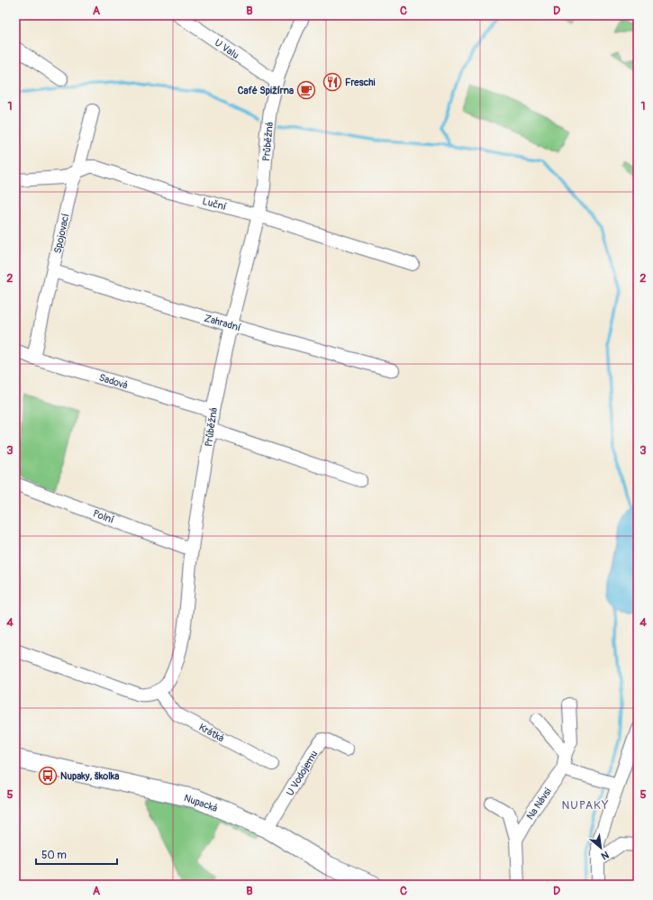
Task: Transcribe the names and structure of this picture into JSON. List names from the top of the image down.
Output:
{
  "streets": {
    "street": [
      "U Valu",
      "Průběžná",
      "Luční",
      "Spojovací",
      "Zahradní",
      "Sadová",
      "Polní",
      "Krátká",
      "U Vodojemu",
      "Nupacká",
      "Na Návsi"
    ]
  },
  "crossings": [
    ["U Valu", "Průběžná"],
    ["Průběžná", "Luční"],
    ["Průběžná", "Zahradní"],
    ["Průběžná", "Sadová"],
    ["Průběžná", "Polní"],
    ["Průběžná", "Krátká"],
    ["Luční", "Spojovací"],
    ["Spojovací", "Zahradní"],
    ["Spojovací", "Sadová"],
    ["U Vodojemu", "Nupacká"]
  ],
  "districts": ["NUPAKY"],
  "places": {
    "restaurant": ["Freschi"],
    "cafe": ["Café Spižírna"],
    "bus stop": ["Nupaky, školka"]
  },
  "scale_bar": "50 m",
  "north": "bottom right",
  "grid": {
    "columns": [
      "A",
      "B",
      "C",
      "D"
    ],
    "rows": [
      "1",
      "2",
      "3",
      "4",
      "5"
    ]
  }
}
